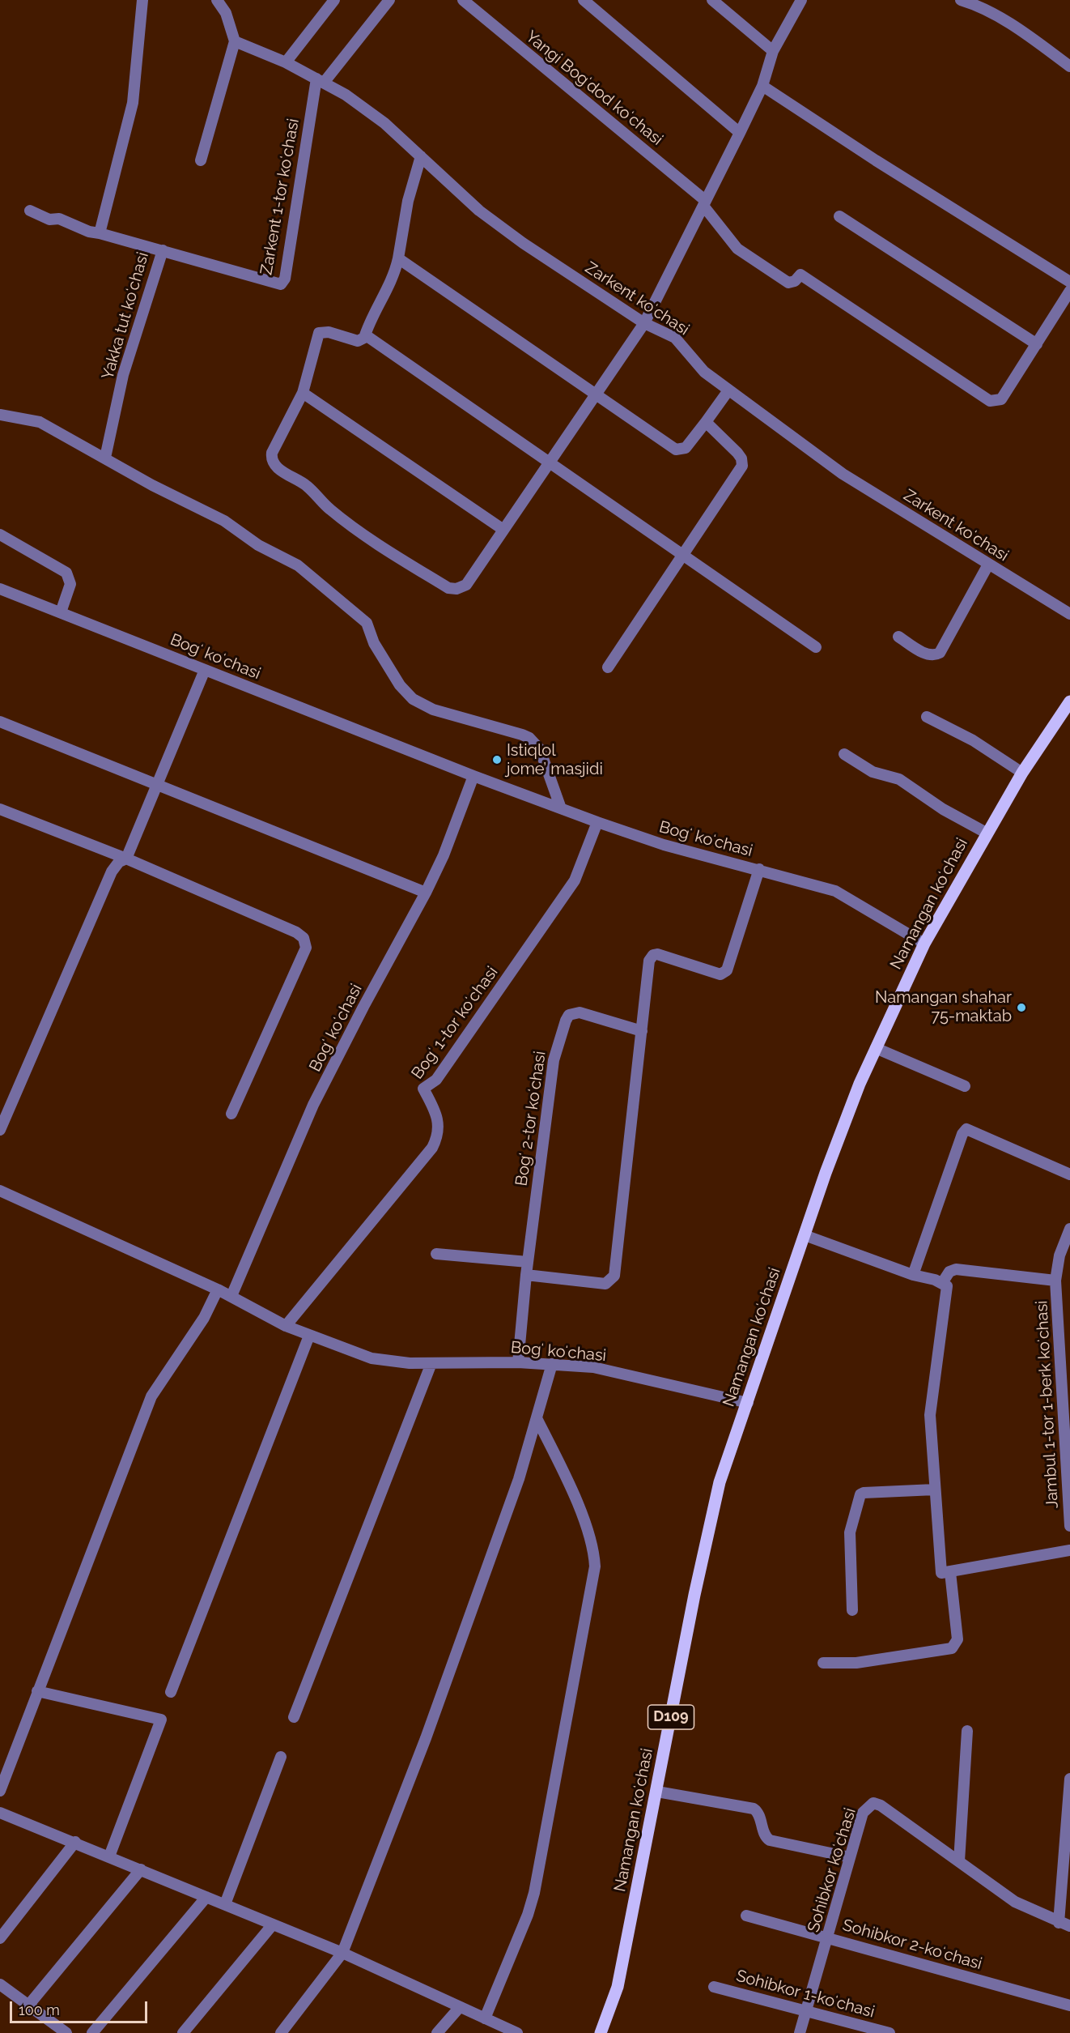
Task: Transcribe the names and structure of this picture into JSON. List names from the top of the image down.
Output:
{
  "streets": {
    "main road": ["Namangan koʻchasi", "D109"],
    "street": [
      "Yangi Bogʻdod koʻchasi",
      "Zarkent 1-tor koʻchasi",
      "Zarkent koʻchasi",
      "Yakka tut koʻchasi",
      "Bogʻ koʻchasi",
      "Bogʻ 1-tor koʻchasi",
      "Bogʻ 2-tor koʻchasi",
      "Jambul 1-tor 1-berk koʻchasi",
      "Sohibkor koʻchasi",
      "Sohibkor 2-koʻchasi",
      "Sohibkor 1-koʻchasi"
    ]
  },
  "crossings": [
    ["Zarkent 1-tor koʻchasi", "Zarkent koʻchasi"],
    ["Zarkent 1-tor koʻchasi", "Yakka tut koʻchasi"],
    ["Bogʻ koʻchasi", "Namangan koʻchasi"],
    ["Bogʻ koʻchasi", "Bogʻ 1-tor koʻchasi"],
    ["Bogʻ koʻchasi", "Bogʻ 2-tor koʻchasi"],
    ["Sohibkor koʻchasi", "Sohibkor 2-koʻchasi"],
    ["Sohibkor koʻchasi", "Sohibkor 1-koʻchasi"]
  ],
  "places": ["Istiqlol jome’ masjidi", "Namangan shahar 75-maktab"],
  "scale_bar": "100 m"
}
